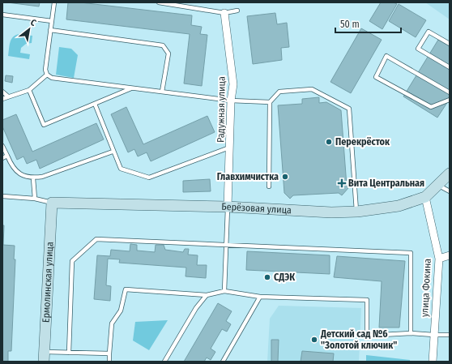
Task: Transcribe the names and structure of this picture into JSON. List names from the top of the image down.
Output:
{
  "streets": {
    "street": [
      "Радужная улица",
      "Берёзовая улица",
      "Ермолинская улица",
      "улица Фокина"
    ]
  },
  "crossings": [
    ["Радужная улица", "Берёзовая улица"],
    ["Берёзовая улица", "Ермолинская улица"],
    ["Берёзовая улица", "улица Фокина"]
  ],
  "places": {
    "other": [
      "Перекрёсток",
      "Главхимчистка",
      "СДЭК",
      "Детский сад №6 \"Золотой ключик\""
    ],
    "health": ["Вита Центральная"]
  },
  "scale_bar": "50 m",
  "north": "top right"
}
